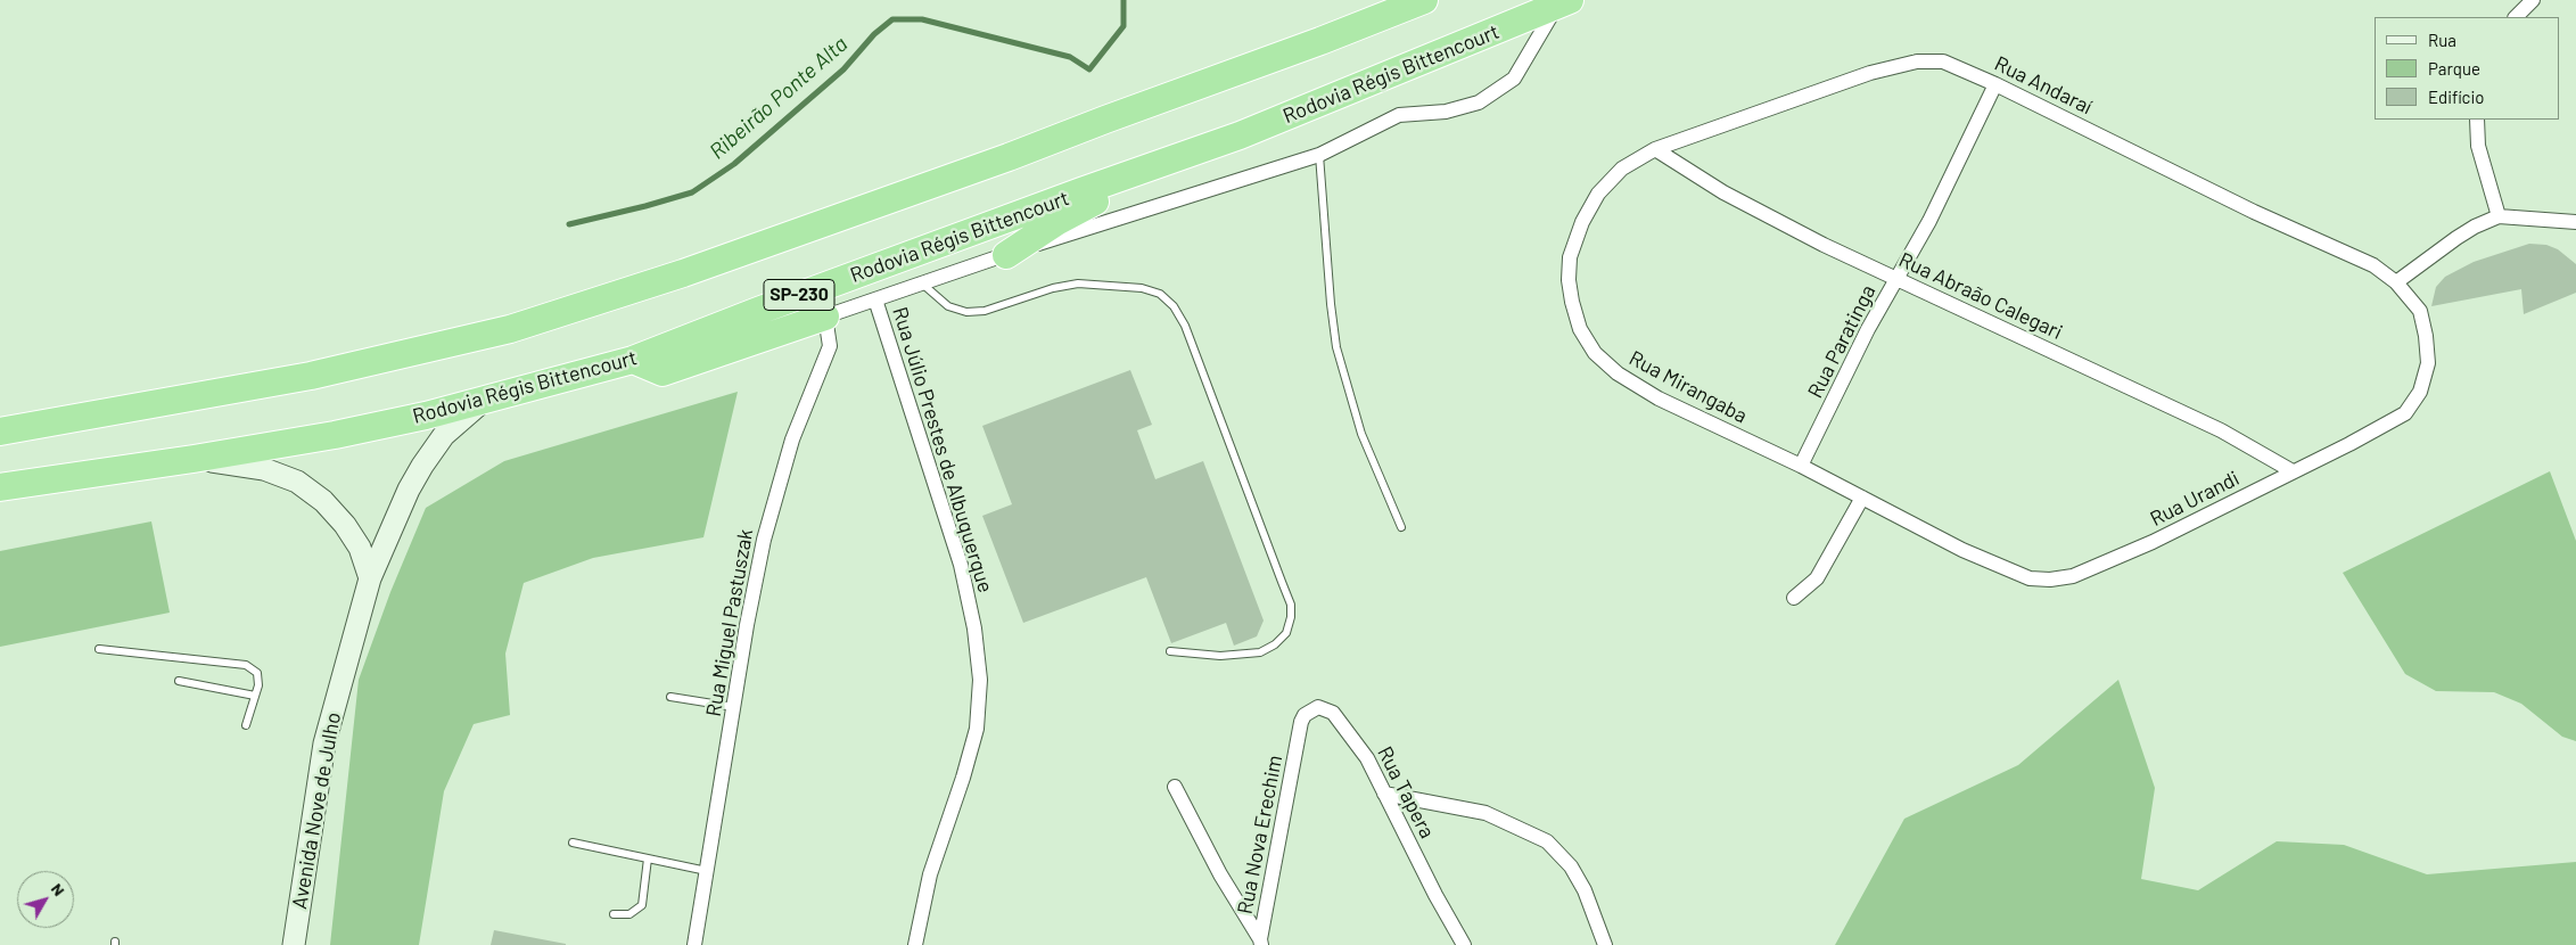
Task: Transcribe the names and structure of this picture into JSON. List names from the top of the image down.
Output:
{
  "streets": {
    "highway": ["Rodovia Régis Bittencourt", "SP-230"],
    "main road": ["Avenida Nove de Julho"],
    "street": [
      "Rua Andaraí",
      "Rua Abraão Calegari",
      "Rua Paratinga",
      "Rua Mirangaba",
      "Rua Júlio Prestes de Albuquerque",
      "Rua Urandi",
      "Rua Miguel Pastuszak",
      "Rua Tapera",
      "Rua Nova Erechim"
    ]
  },
  "crossings": [
    ["Rodovia Régis Bittencourt", "Avenida Nove de Julho"],
    ["Rua Andaraí", "Rua Abraão Calegari"],
    ["Rua Andaraí", "Rua Paratinga"],
    ["Rua Andaraí", "Rua Mirangaba"],
    ["Rua Andaraí", "Rua Urandi"],
    ["Rua Abraão Calegari", "Rua Paratinga"],
    ["Rua Abraão Calegari", "Rua Mirangaba"],
    ["Rua Abraão Calegari", "Rua Urandi"],
    ["Rua Paratinga", "Rua Mirangaba"],
    ["Rua Mirangaba", "Rua Urandi"],
    ["Rua Tapera", "Rua Nova Erechim"]
  ],
  "water": ["Ribeirão Ponte Alta"],
  "legend": ["Rua", "Parque", "Edifício"],
  "north": "top right"
}
